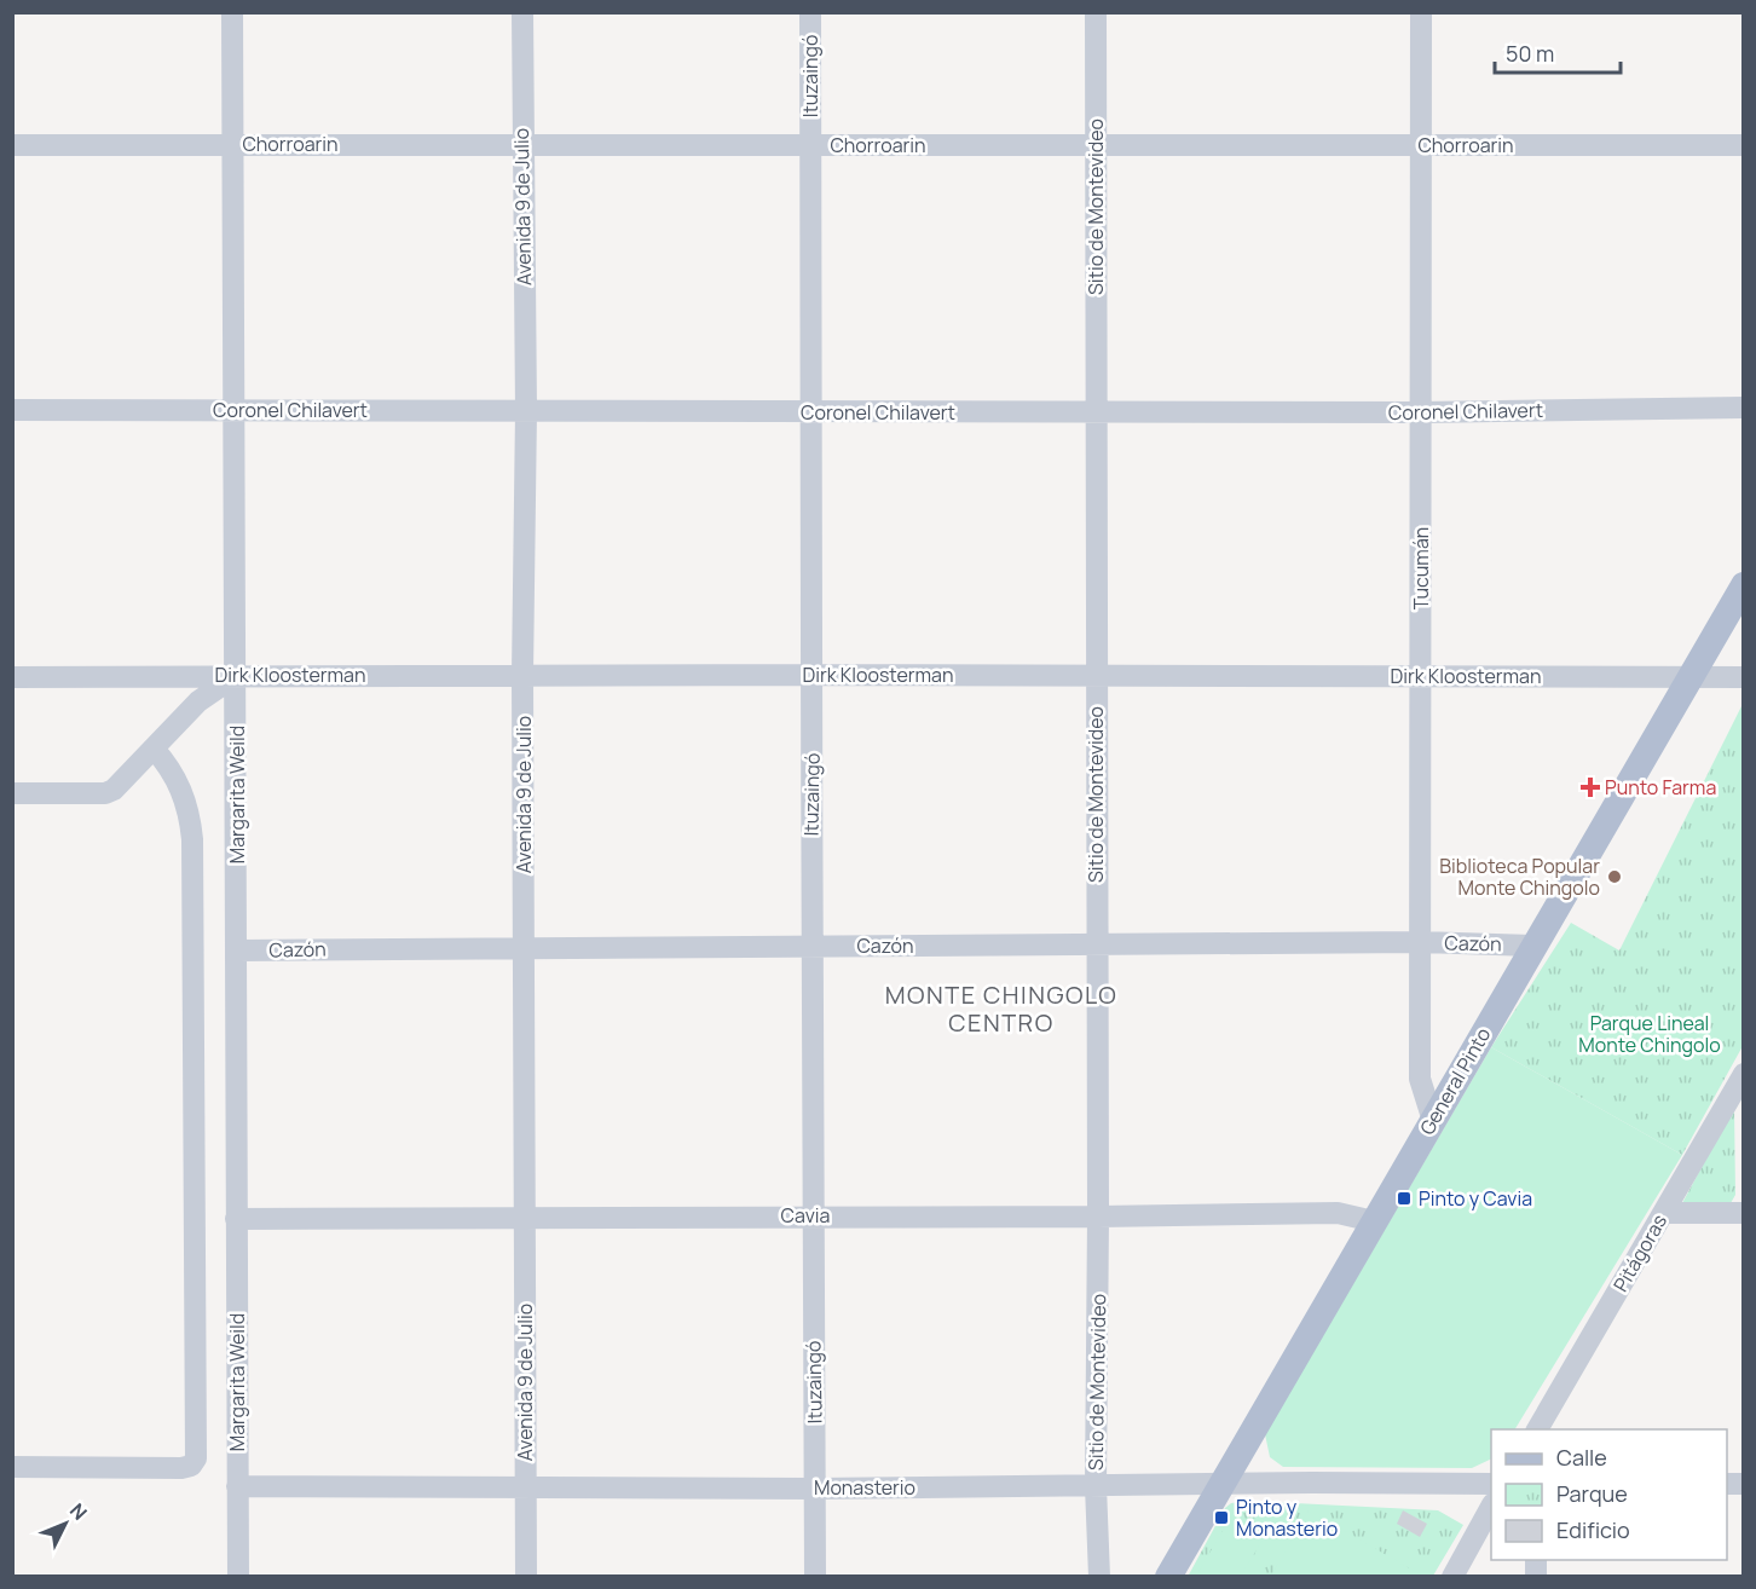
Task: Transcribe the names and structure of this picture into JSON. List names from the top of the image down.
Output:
{
  "streets": {
    "main road": ["General Pinto"],
    "street": [
      "Ituzaingó",
      "Chorroarin",
      "Avenida 9 de Julio",
      "Sitio de Montevideo",
      "Coronel Chilavert",
      "Tucumán",
      "Dirk Kloosterman",
      "Margarita Weild",
      "Cazón",
      "Cavia",
      "Pitágoras",
      "Monasterio"
    ]
  },
  "crossings": [
    ["Ituzaingó", "Chorroarin"],
    ["Ituzaingó", "Coronel Chilavert"],
    ["Ituzaingó", "Dirk Kloosterman"],
    ["Ituzaingó", "Cazón"],
    ["Ituzaingó", "Cavia"],
    ["Ituzaingó", "Monasterio"],
    ["Chorroarin", "Avenida 9 de Julio"],
    ["Chorroarin", "Sitio de Montevideo"],
    ["Chorroarin", "Tucumán"],
    ["Chorroarin", "Margarita Weild"],
    ["Avenida 9 de Julio", "Coronel Chilavert"],
    ["Avenida 9 de Julio", "Dirk Kloosterman"],
    ["Avenida 9 de Julio", "Cazón"],
    ["Avenida 9 de Julio", "Cavia"],
    ["Avenida 9 de Julio", "Monasterio"],
    ["Sitio de Montevideo", "Coronel Chilavert"],
    ["Sitio de Montevideo", "Dirk Kloosterman"],
    ["Sitio de Montevideo", "Cazón"],
    ["Sitio de Montevideo", "Cavia"],
    ["Sitio de Montevideo", "Monasterio"],
    ["Coronel Chilavert", "Tucumán"],
    ["Coronel Chilavert", "Margarita Weild"],
    ["Tucumán", "Dirk Kloosterman"],
    ["Tucumán", "Cazón"],
    ["Tucumán", "General Pinto"],
    ["Dirk Kloosterman", "Margarita Weild"],
    ["Dirk Kloosterman", "General Pinto"],
    ["Margarita Weild", "Cazón"],
    ["Margarita Weild", "Cavia"],
    ["Margarita Weild", "Monasterio"],
    ["Cazón", "General Pinto"],
    ["General Pinto", "Cavia"],
    ["General Pinto", "Monasterio"]
  ],
  "districts": ["MONTE CHINGOLO CENTRO"],
  "parks": ["Parque Lineal Monte Chingolo"],
  "places": {
    "health": ["Punto Farma"],
    "other": ["Biblioteca Popular Monte Chingolo"],
    "transit": ["Pinto y Cavia", "Pinto y Monasterio"]
  },
  "legend": ["Calle", "Parque", "Edificio"],
  "scale_bar": "50 m",
  "north": "top right"
}
